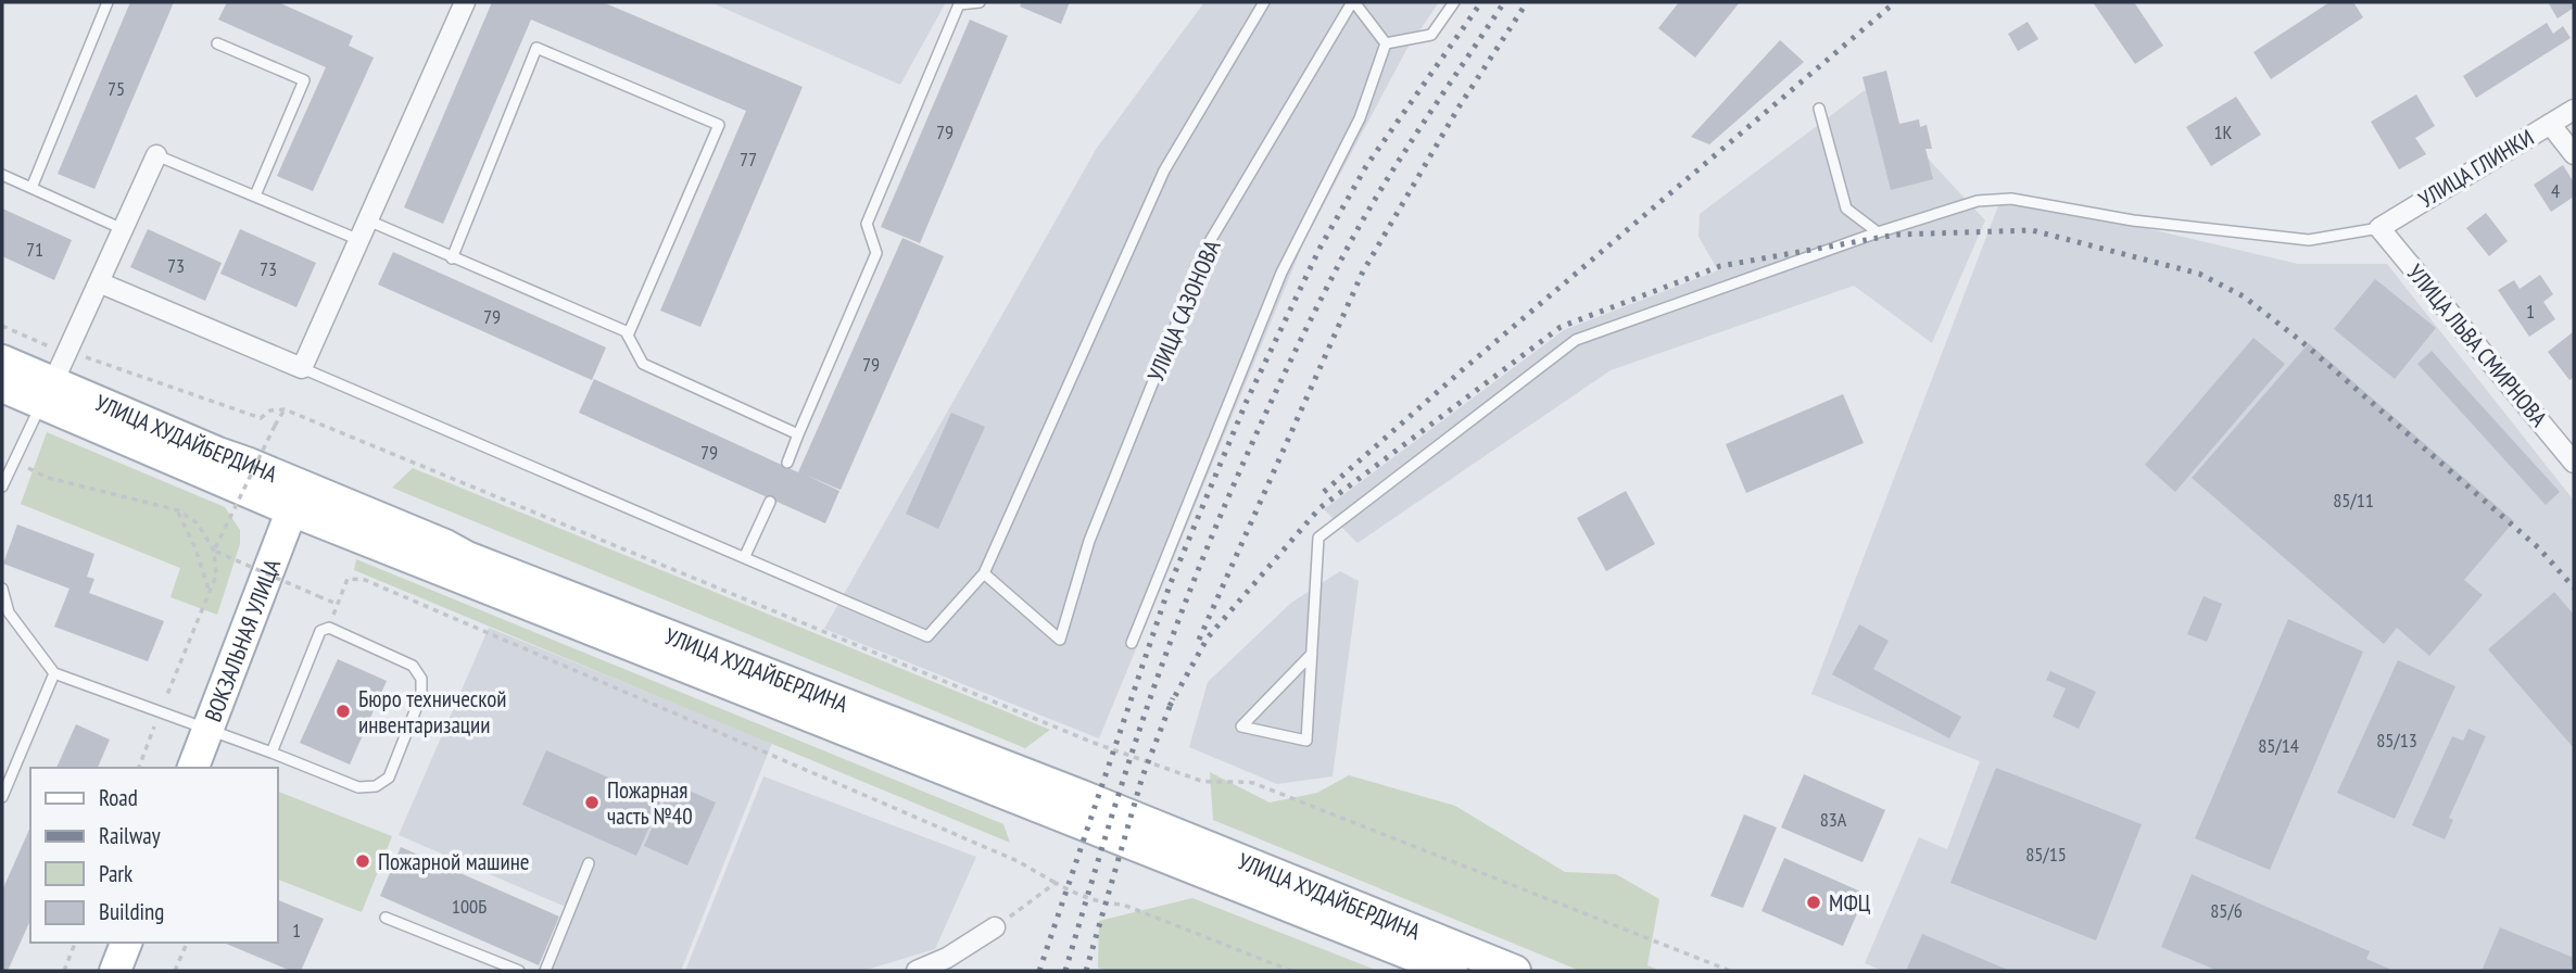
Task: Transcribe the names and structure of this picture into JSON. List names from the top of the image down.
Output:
{
  "streets": {
    "main road": ["УЛИЦА ХУДАЙБЕРДИНА", "ВОКЗАЛЬНАЯ УЛИЦА"],
    "street": ["УЛИЦА ГЛИНКИ", "УЛИЦА ЛЬВА СМИРНОВА"],
    "lane": ["УЛИЦА САЗОНОВА"]
  },
  "crossings": [
    ["УЛИЦА ГЛИНКИ", "УЛИЦА ЛЬВА СМИРНОВА"],
    ["УЛИЦА ХУДАЙБЕРДИНА", "ВОКЗАЛЬНАЯ УЛИЦА"]
  ],
  "places": [
    "Бюро технической инвентаризации",
    "Пожарная часть №40",
    "Пожарной машине",
    "МФЦ"
  ],
  "house_numbers": [
    "75",
    "79",
    "1К",
    "77",
    "4",
    "71",
    "73",
    "73",
    "1",
    "79",
    "79",
    "79",
    "85/11",
    "85/13",
    "85/14",
    "83А",
    "85/15",
    "100Б",
    "85/6",
    "1"
  ],
  "legend": [
    "Road",
    "Railway",
    "Park",
    "Building"
  ]
}
